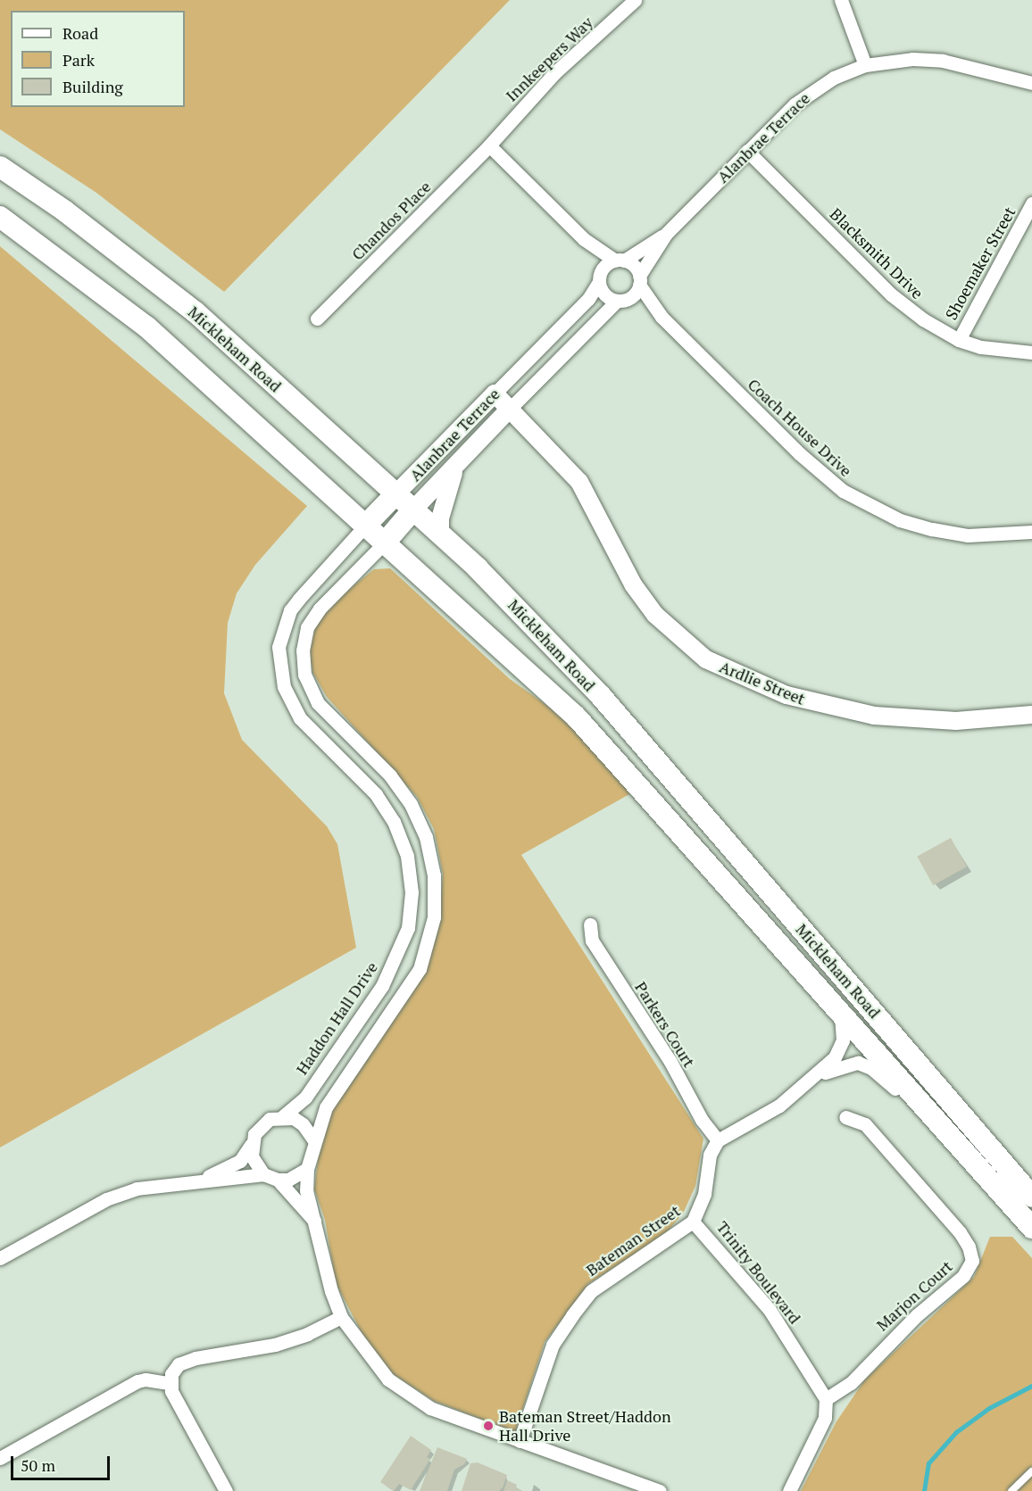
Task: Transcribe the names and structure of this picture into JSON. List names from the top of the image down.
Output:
{
  "streets": {
    "main road": ["Mickleham Road"],
    "street": [
      "Innkeepers Way",
      "Alanbrae Terrace",
      "Chandos Place",
      "Blacksmith Drive",
      "Shoemaker Street",
      "Coach House Drive",
      "Ardlie Street",
      "Haddon Hall Drive",
      "Parkers Court",
      "Bateman Street",
      "Trinity Boulevard",
      "Marjon Court"
    ]
  },
  "crossings": [
    ["Innkeepers Way", "Chandos Place"],
    ["Alanbrae Terrace", "Blacksmith Drive"],
    ["Alanbrae Terrace", "Mickleham Road"],
    ["Alanbrae Terrace", "Coach House Drive"],
    ["Alanbrae Terrace", "Ardlie Street"],
    ["Blacksmith Drive", "Shoemaker Street"],
    ["Mickleham Road", "Haddon Hall Drive"],
    ["Parkers Court", "Bateman Street"],
    ["Bateman Street", "Trinity Boulevard"],
    ["Trinity Boulevard", "Marjon Court"]
  ],
  "places": ["Bateman Street/Haddon Hall Drive"],
  "legend": ["Road", "Park", "Building"],
  "scale_bar": "50 m"
}
